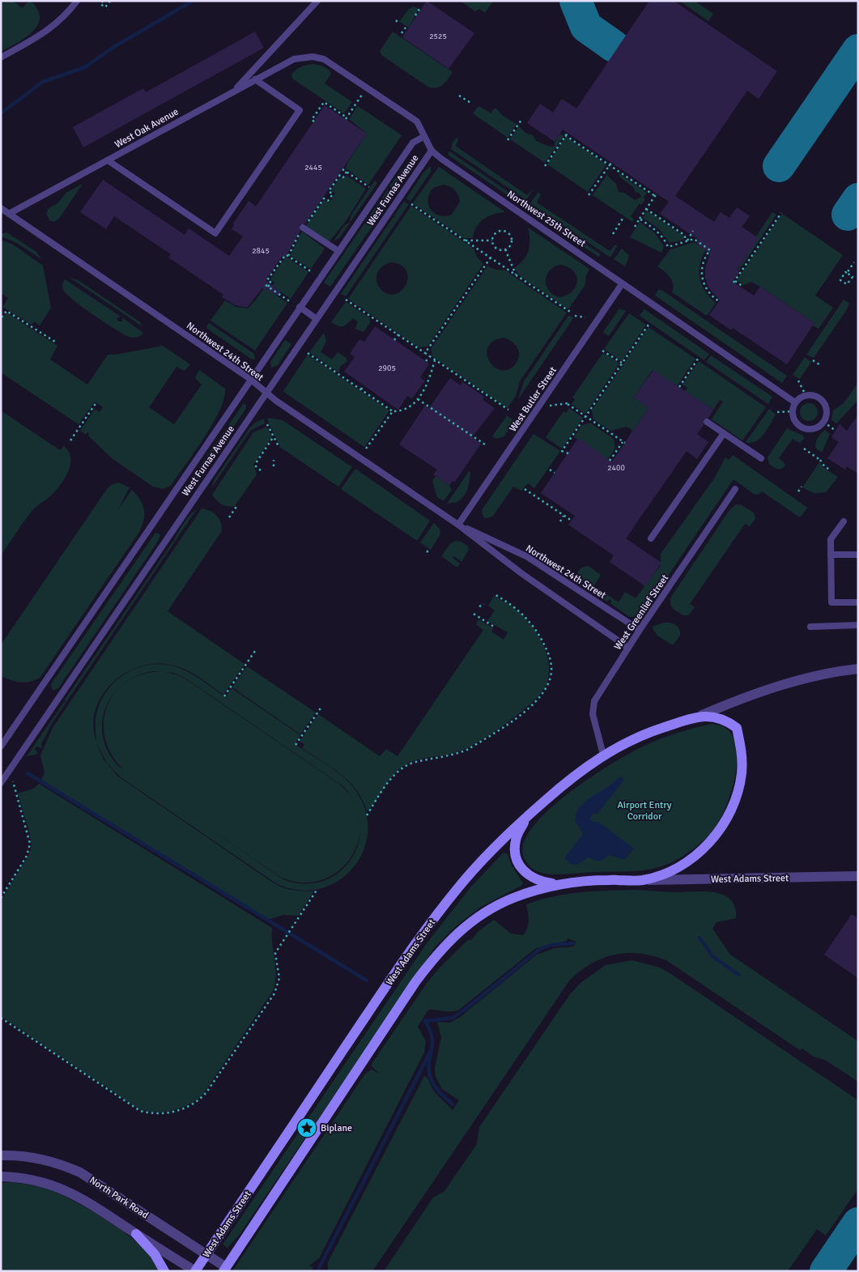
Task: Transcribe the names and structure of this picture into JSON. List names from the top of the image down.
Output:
{
  "streets": {
    "main road": ["West Adams Street"],
    "street": ["North Park Road"],
    "lane": [
      "West Oak Avenue",
      "West Furnas Avenue",
      "Northwest 25th Street",
      "Northwest 24th Street",
      "West Butler Street",
      "West Greenlief Street"
    ]
  },
  "crossings": [
    ["West Oak Avenue", "Northwest 25th Street"],
    ["West Oak Avenue", "Northwest 24th Street"],
    ["West Furnas Avenue", "Northwest 25th Street"],
    ["West Furnas Avenue", "Northwest 24th Street"],
    ["Northwest 25th Street", "West Butler Street"],
    ["Northwest 24th Street", "West Butler Street"],
    ["Northwest 24th Street", "West Greenlief Street"],
    ["West Greenlief Street", "West Adams Street"],
    ["West Adams Street", "North Park Road"]
  ],
  "parks": ["Airport Entry Corridor"],
  "places": {
    "place": ["Biplane"]
  },
  "house_numbers": [
    "2525",
    "2445",
    "2845",
    "2905",
    "2400"
  ]
}
